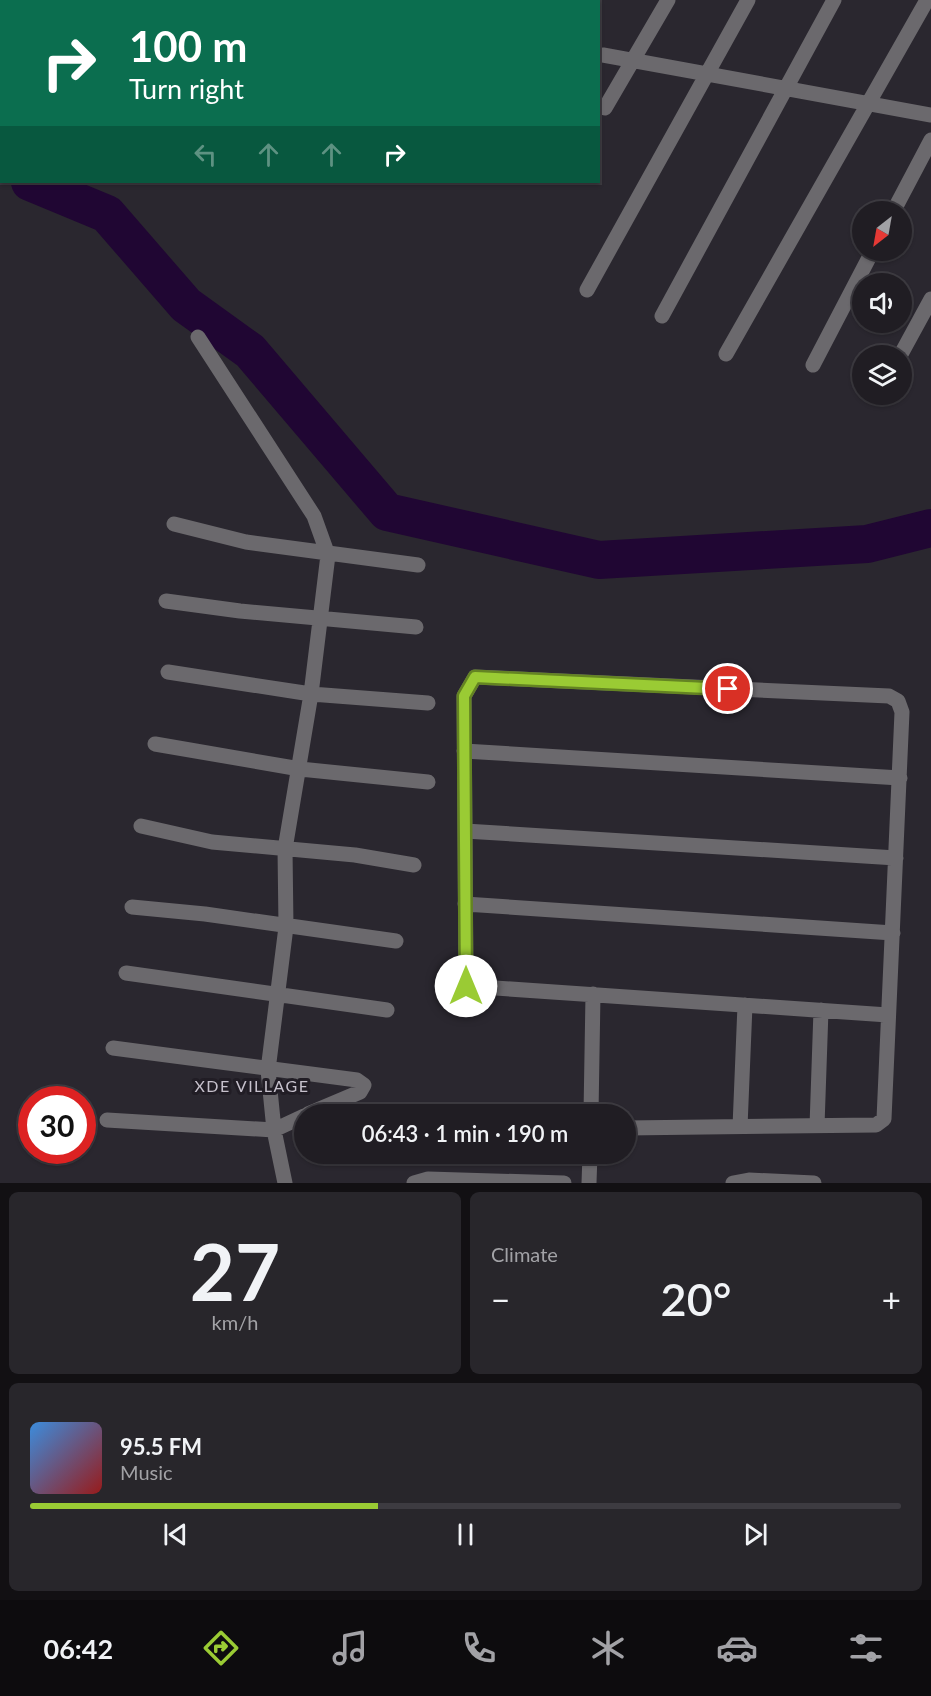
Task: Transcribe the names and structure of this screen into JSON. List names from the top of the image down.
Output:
{
  "districts": ["XDE VILLAGE"],
  "north": "bottom left",
  "page": {
    "turn": ["100 m", "Turn right"],
    "limit": "30",
    "trip": "06:43 · 1 min · 190 m",
    "tile": [
      ["27", "km/h"],
      "Climate"
    ],
    "heat": ["−", "20°", "+"],
    "song": ["95.5 FM", "Music"],
    "tabs": "06:42"
  }
}
